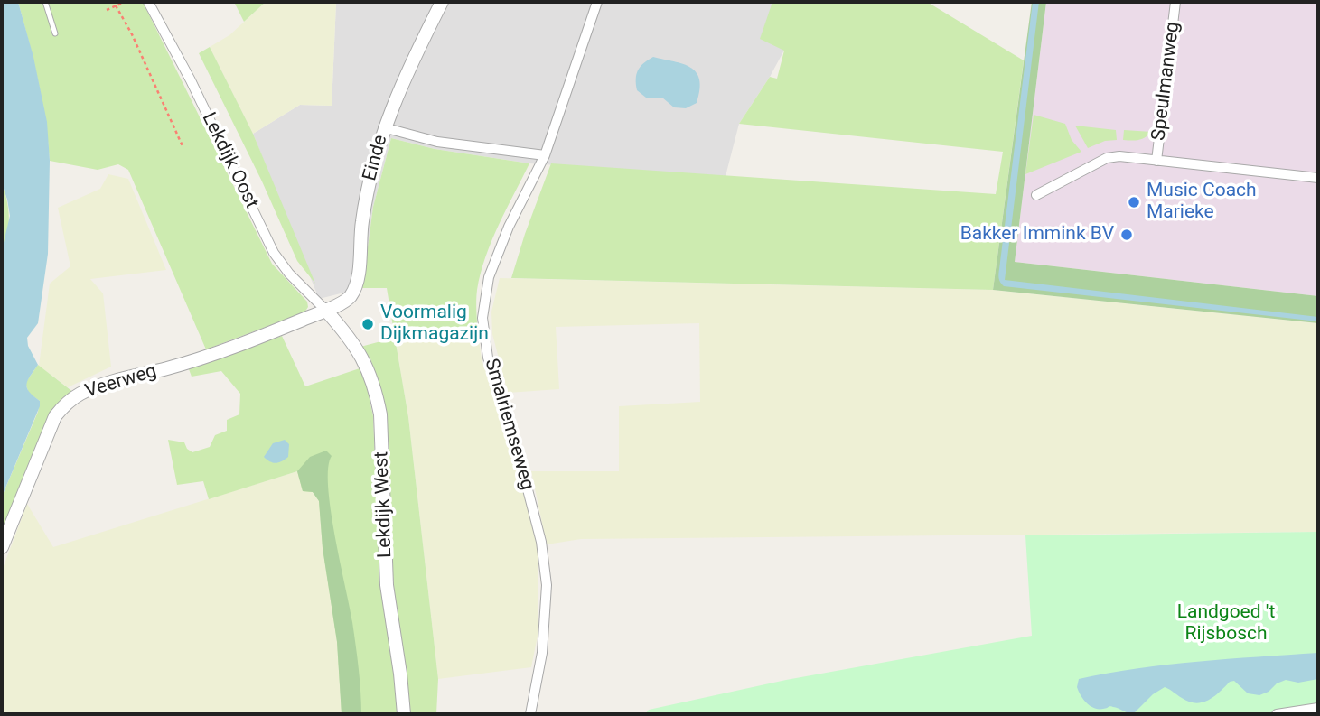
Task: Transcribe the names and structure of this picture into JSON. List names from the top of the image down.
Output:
{
  "streets": {
    "street": [
      "Speulmanweg",
      "Einde",
      "Lekdijk Oost",
      "Veerweg",
      "Smalriemseweg",
      "Lekdijk West"
    ]
  },
  "crossings": [
    ["Einde", "Lekdijk Oost"],
    ["Einde", "Veerweg"],
    ["Einde", "Lekdijk West"],
    ["Lekdijk Oost", "Veerweg"],
    ["Lekdijk Oost", "Lekdijk West"],
    ["Veerweg", "Lekdijk West"]
  ],
  "parks": ["Landgoed 't Rijsbosch"],
  "places": ["Music Coach Marieke", "Bakker Immink BV", "Voormalig Dijkmagazijn"]
}
